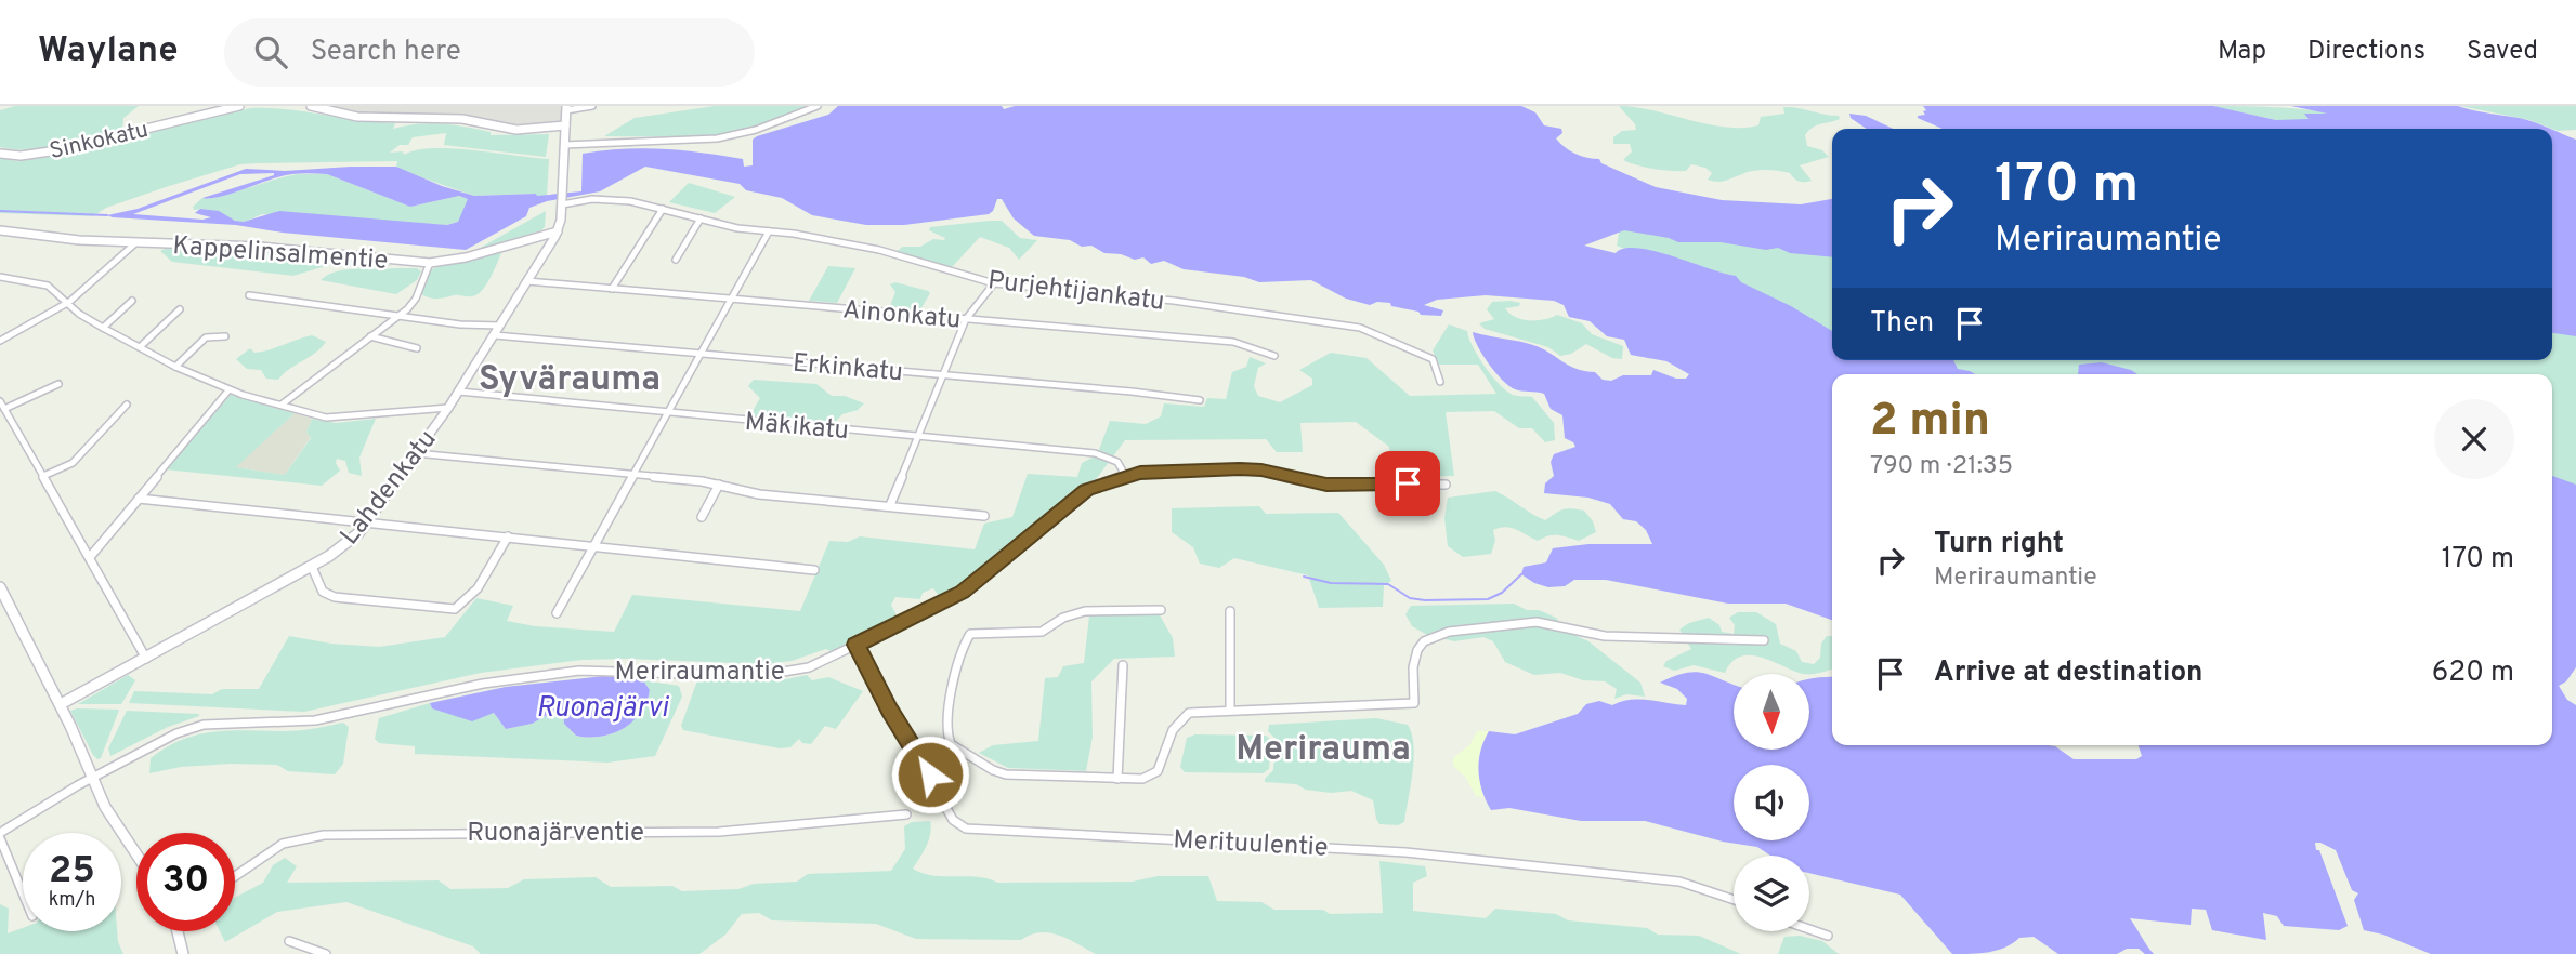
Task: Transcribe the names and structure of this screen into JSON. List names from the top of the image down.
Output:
{
  "streets": {
    "main road": ["Sinkokatu", "Kappelinsalmentie", "Lahdenkatu"],
    "street": [
      "Purjehtijankatu",
      "Ainonkatu",
      "Erkinkatu",
      "Mäkikatu",
      "Meriraumantie",
      "Ruonajärventie",
      "Merituulentie"
    ]
  },
  "crossings": [
    ["Kappelinsalmentie", "Lahdenkatu"],
    ["Purjehtijankatu", "Lahdenkatu"],
    ["Ainonkatu", "Lahdenkatu"],
    ["Erkinkatu", "Lahdenkatu"],
    ["Mäkikatu", "Lahdenkatu"],
    ["Mäkikatu", "Meriraumantie"],
    ["Meriraumantie", "Merituulentie"]
  ],
  "districts": ["Syvärauma", "Merirauma"],
  "water": ["Ruonajärvi"],
  "north": "bottom",
  "page": {
    "header": "Waylane",
    "search": "Search here",
    "nav": ["Map", "Directions", "Saved"],
    "turn": ["170 m", "Meriraumantie"],
    "then": "Then",
    "heading": ["2 min", "790 m · 21:35"],
    "list": [
      {
        "name": "Turn right",
        "note": "Meriraumantie",
        "value": "170 m"
      },
      {
        "name": "Arrive at destination",
        "value": "620 m"
      }
    ],
    "speed": "25 km/h",
    "limit": "30"
  }
}
